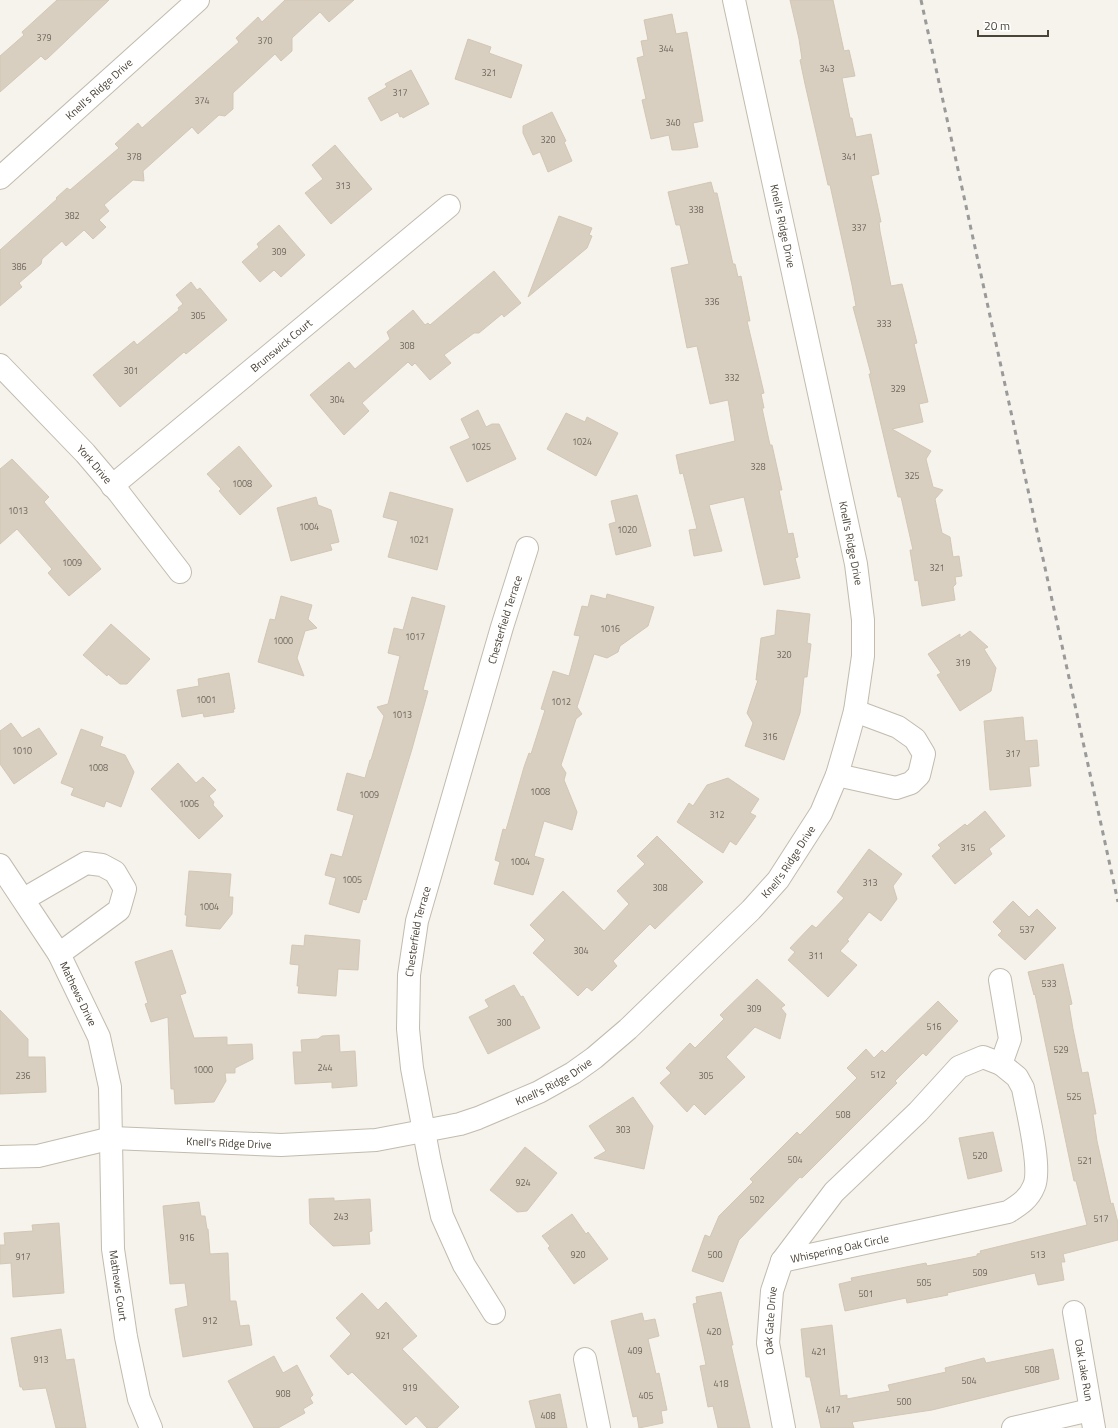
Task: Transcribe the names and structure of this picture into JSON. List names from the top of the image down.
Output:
{
  "streets": {
    "street": [
      "Knell's Ridge Drive",
      "Brunswick Court",
      "York Drive",
      "Chesterfield Terrace",
      "Mathews Drive",
      "Whispering Oak Circle",
      "Mathews Court",
      "Oak Gate Drive",
      "Oak Lake Run"
    ]
  },
  "crossings": [
    ["Knell's Ridge Drive", "Chesterfield Terrace"],
    ["Knell's Ridge Drive", "Mathews Drive"],
    ["Knell's Ridge Drive", "Mathews Court"],
    ["Brunswick Court", "York Drive"],
    ["Mathews Drive", "Mathews Court"],
    ["Whispering Oak Circle", "Oak Gate Drive"]
  ],
  "house_numbers": [
    "379",
    "370",
    "344",
    "343",
    "321",
    "317",
    "374",
    "340",
    "320",
    "378",
    "341",
    "313",
    "338",
    "382",
    "337",
    "309",
    "386",
    "336",
    "305",
    "333",
    "308",
    "301",
    "332",
    "329",
    "304",
    "1024",
    "1025",
    "328",
    "325",
    "1008",
    "1013",
    "1004",
    "1020",
    "1021",
    "1009",
    "321",
    "1016",
    "1017",
    "1000",
    "320",
    "319",
    "1001",
    "1012",
    "1013",
    "316",
    "1010",
    "317",
    "1008",
    "1008",
    "1009",
    "1006",
    "312",
    "315",
    "1004",
    "1005",
    "313",
    "308",
    "1004",
    "537",
    "304",
    "311",
    "533",
    "309",
    "300",
    "516",
    "529",
    "244",
    "1000",
    "512",
    "236",
    "305",
    "525",
    "508",
    "303",
    "520",
    "504",
    "521",
    "924",
    "502",
    "243",
    "517",
    "916",
    "920",
    "500",
    "513",
    "917",
    "509",
    "505",
    "501",
    "912",
    "420",
    "921",
    "409",
    "421",
    "913",
    "508",
    "504",
    "418",
    "919",
    "908",
    "405",
    "500",
    "417",
    "408"
  ],
  "scale_bar": "20 m"
}
